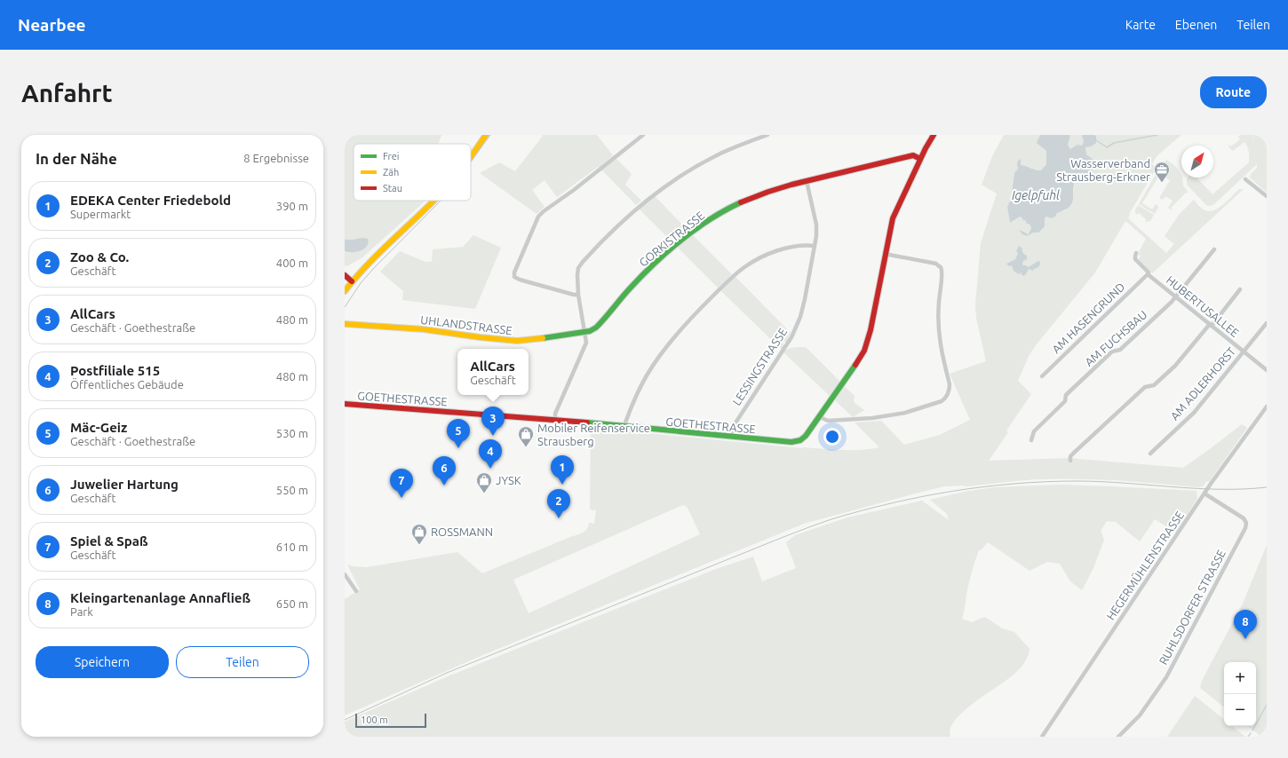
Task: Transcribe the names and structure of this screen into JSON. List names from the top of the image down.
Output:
{
  "streets": {
    "street": [
      "GORKISTRASSE",
      "HUBERTUSALLEE",
      "AM HASENGRUND",
      "UHLANDSTRASSE",
      "AM FUCHSBAU",
      "LESSINGSTRASSE",
      "AM ADLERHORST",
      "GOETHESTRASSE",
      "HEGERMÜHLENSTRASSE",
      "RUHLSDORFER STRASSE"
    ]
  },
  "crossings": [
    ["GORKISTRASSE", "UHLANDSTRASSE"],
    ["GORKISTRASSE", "LESSINGSTRASSE"],
    ["HUBERTUSALLEE", "AM HASENGRUND"],
    ["HUBERTUSALLEE", "AM FUCHSBAU"],
    ["HUBERTUSALLEE", "AM ADLERHORST"],
    ["LESSINGSTRASSE", "GOETHESTRASSE"],
    ["HEGERMÜHLENSTRASSE", "RUHLSDORFER STRASSE"]
  ],
  "water": ["Igelpfuhl"],
  "places": {
    "office": ["Wasserverband Strausberg-Erkner"],
    "shop": ["Mobiler Reifenservice Strausberg", "JYSK", "ROSSMANN"]
  },
  "legend": ["Frei", "Zäh", "Stau"],
  "scale_bar": "100 m",
  "north": "top right",
  "page": {
    "header": "Nearbee",
    "nav": ["Karte", "Ebenen", "Teilen"],
    "buttons": [
      "Route",
      ["Speichern", "Teilen"]
    ],
    "title": "Anfahrt",
    "heading": ["In der Nähe", "8 Ergebnisse"],
    "list": [
      {
        "mark": "1",
        "name": "EDEKA Center Friedebold",
        "note": "Supermarkt",
        "value": "390 m"
      },
      {
        "mark": "2",
        "name": "Zoo & Co.",
        "note": "Geschäft",
        "value": "400 m"
      },
      {
        "mark": "3",
        "name": "AllCars",
        "note": "Geschäft · Goethestraße",
        "value": "480 m"
      },
      {
        "mark": "4",
        "name": "Postfiliale 515",
        "note": "Öffentliches Gebäude",
        "value": "480 m"
      },
      {
        "mark": "5",
        "name": "Mäc-Geiz",
        "note": "Geschäft · Goethestraße",
        "value": "530 m"
      },
      {
        "mark": "6",
        "name": "Juwelier Hartung",
        "note": "Geschäft",
        "value": "550 m"
      },
      {
        "mark": "7",
        "name": "Spiel & Spaß",
        "note": "Geschäft",
        "value": "610 m"
      },
      {
        "mark": "8",
        "name": "Kleingartenanlage Annafließ",
        "note": "Park",
        "value": "650 m"
      }
    ],
    "popup": ["AllCars", "Geschäft"],
    "pins": [
      "3",
      "5",
      "4",
      "1",
      "6",
      "7",
      "2",
      "8"
    ],
    "map_buttons": ["+", "−"],
    "scale": "100 m"
  }
}
